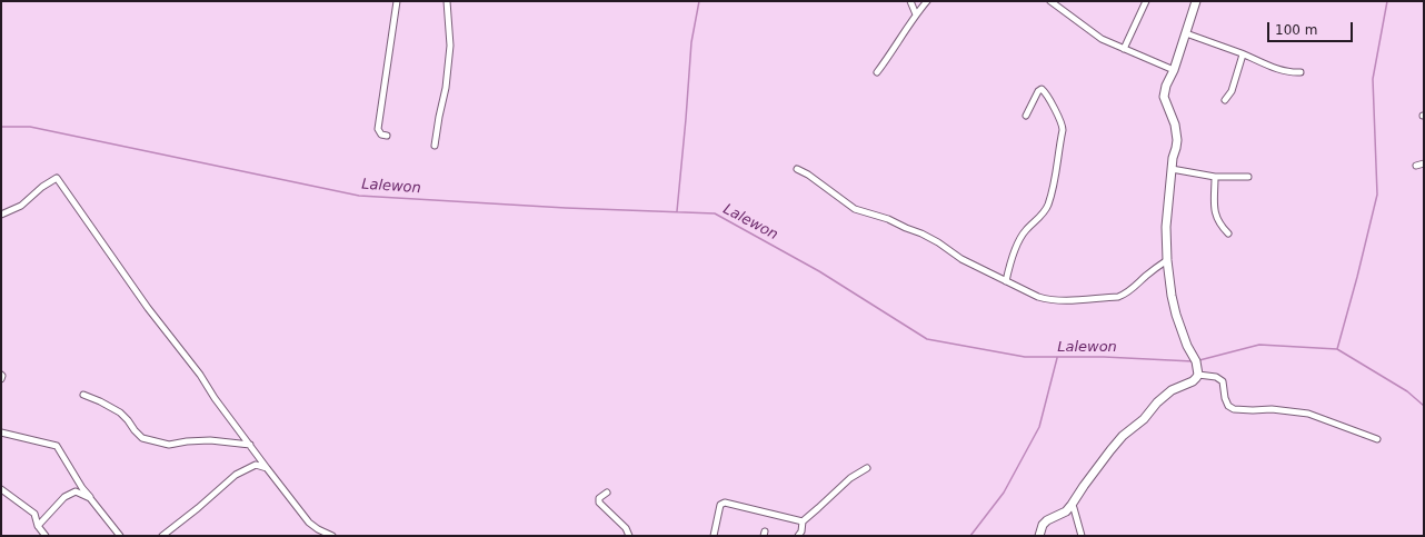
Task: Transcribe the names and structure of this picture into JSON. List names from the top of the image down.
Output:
{
  "water": ["Lalewon"],
  "scale_bar": "100 m"
}
